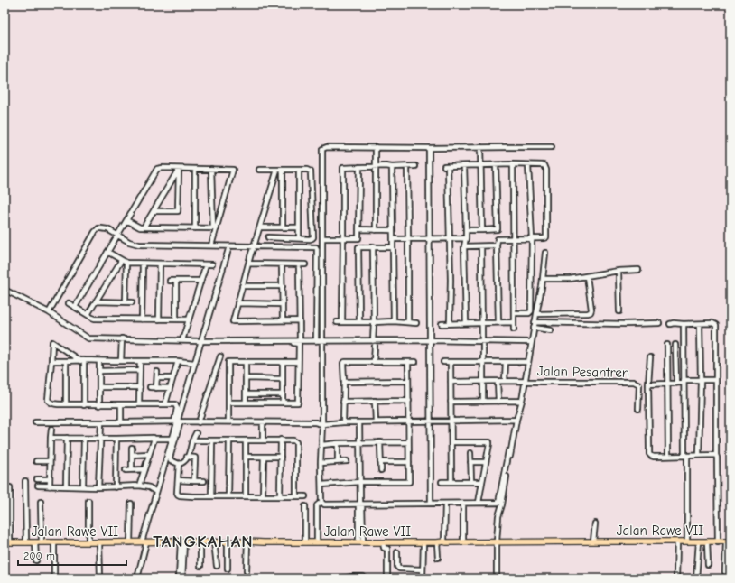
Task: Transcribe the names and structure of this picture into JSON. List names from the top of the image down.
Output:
{
  "streets": {
    "main road": ["Jalan Rawe VII"],
    "street": ["Jalan Pesantren"]
  },
  "districts": ["TANGKAHAN"],
  "scale_bar": "200 m"
}
